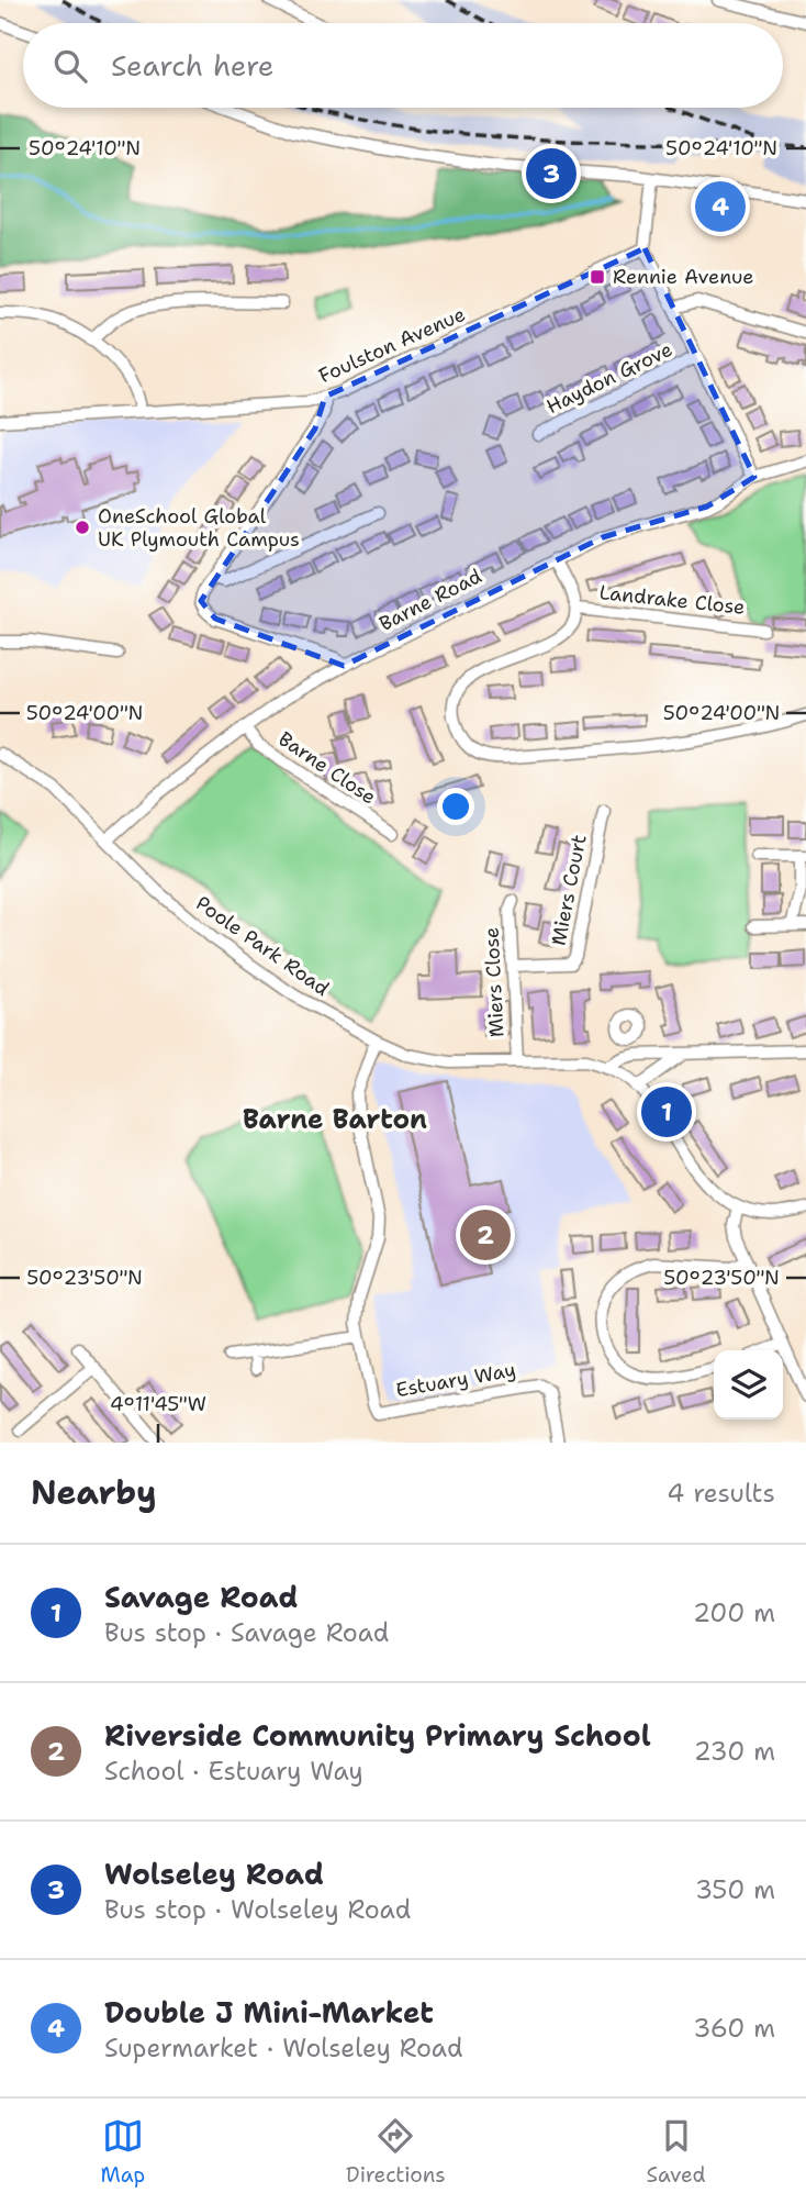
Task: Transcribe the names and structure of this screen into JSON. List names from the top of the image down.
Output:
{
  "streets": {
    "street": [
      "Foulston Avenue",
      "Haydon Grove",
      "Barne Road",
      "Landrake Close",
      "Barne Close",
      "Miers Court",
      "Poole Park Road",
      "Miers Close",
      "Estuary Way"
    ]
  },
  "crossings": [
    ["Barne Road", "Barne Close"],
    ["Barne Road", "Poole Park Road"],
    ["Miers Court", "Miers Close"],
    ["Poole Park Road", "Miers Close"],
    ["Poole Park Road", "Estuary Way"]
  ],
  "districts": ["Barne Barton"],
  "places": {
    "transit": ["Rennie Avenue"],
    "other": ["OneSchool Global UK Plymouth Campus"]
  },
  "page": {
    "search": "Search here",
    "pins": [
      "3",
      "4",
      "1",
      "2"
    ],
    "heading": ["Nearby", "4 results"],
    "list": [
      {
        "mark": "1",
        "name": "Savage Road",
        "note": "Bus stop · Savage Road",
        "value": "200 m"
      },
      {
        "mark": "2",
        "name": "Riverside Community Primary School",
        "note": "School · Estuary Way",
        "value": "230 m"
      },
      {
        "mark": "3",
        "name": "Wolseley Road",
        "note": "Bus stop · Wolseley Road",
        "value": "350 m"
      },
      {
        "mark": "4",
        "name": "Double J Mini-Market",
        "note": "Supermarket · Wolseley Road",
        "value": "360 m"
      }
    ],
    "nav": ["Map", "Directions", "Saved"]
  },
  "coordinates": [
    "50°24'10\"N",
    "50°24'00\"N",
    "50°23'50\"N",
    "4°11'45\"W"
  ]
}
